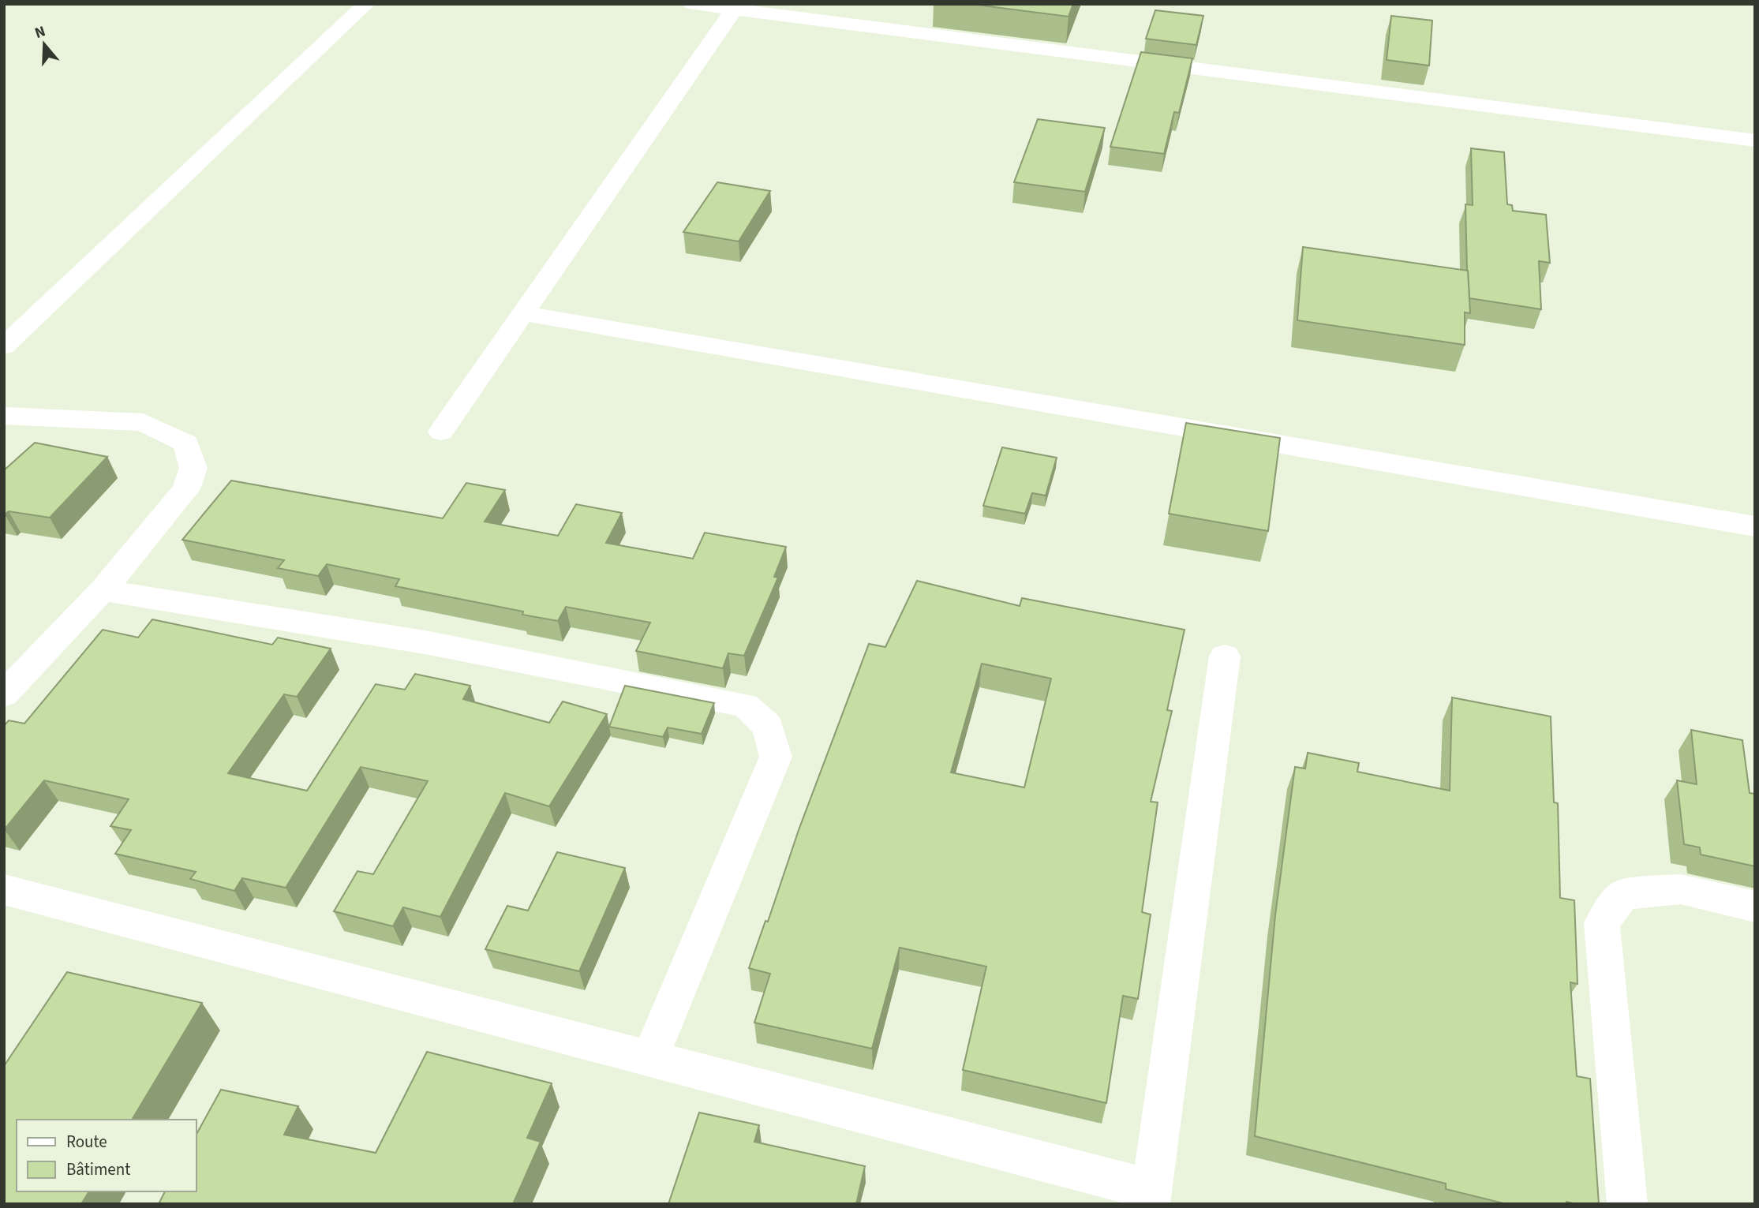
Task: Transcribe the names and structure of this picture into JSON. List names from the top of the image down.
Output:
{
  "legend": ["Route", "Bâtiment"],
  "north": "top"
}
